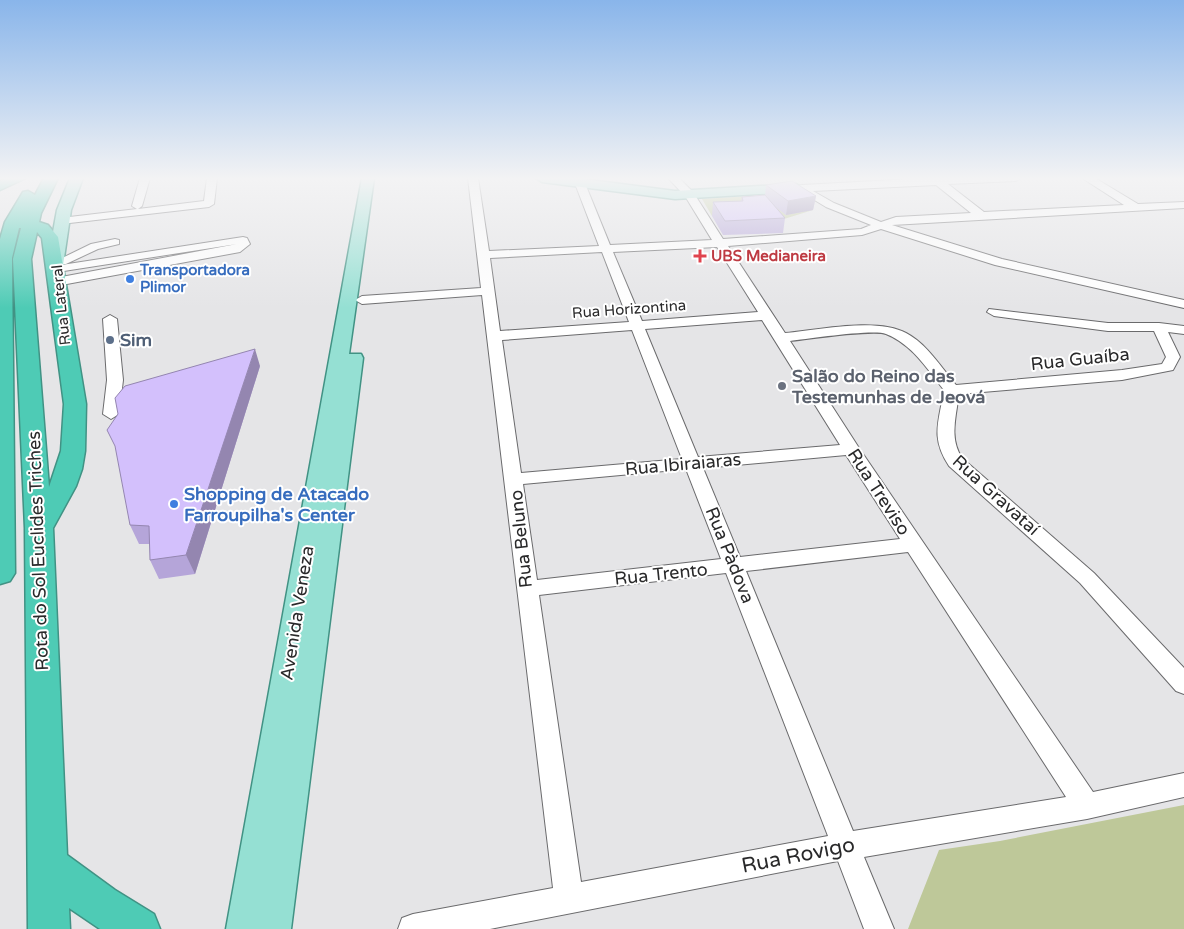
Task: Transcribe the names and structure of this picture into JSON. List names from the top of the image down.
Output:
{
  "streets": {
    "highway": ["Rua Lateral", "Rota do Sol Euclides Triches"],
    "main road": ["Avenida Veneza"],
    "street": [
      "Rua Horizontina",
      "Rua Guaíba",
      "Rua Ibiraiaras",
      "Rua Treviso",
      "Rua Gravataí",
      "Rua Beluno",
      "Rua Pàdova",
      "Rua Trento",
      "Rua Rovigo"
    ]
  },
  "crossings": [
    ["Rua Lateral", "Rota do Sol Euclides Triches"],
    ["Rua Horizontina", "Rua Treviso"],
    ["Rua Horizontina", "Rua Beluno"],
    ["Rua Horizontina", "Rua Pàdova"],
    ["Rua Guaíba", "Rua Gravataí"],
    ["Rua Ibiraiaras", "Rua Treviso"],
    ["Rua Ibiraiaras", "Rua Beluno"],
    ["Rua Ibiraiaras", "Rua Pàdova"],
    ["Rua Treviso", "Rua Trento"],
    ["Rua Treviso", "Rua Rovigo"],
    ["Rua Beluno", "Rua Trento"],
    ["Rua Beluno", "Rua Rovigo"],
    ["Rua Pàdova", "Rua Trento"],
    ["Rua Pàdova", "Rua Rovigo"]
  ],
  "places": {
    "health": ["UBS Medianeira"],
    "other": [
      "Transportadora Plimor",
      "Sim",
      "Salão do Reino das Testemunhas de Jeová",
      "Shopping de Atacado Farroupilha's Center"
    ]
  }
}
